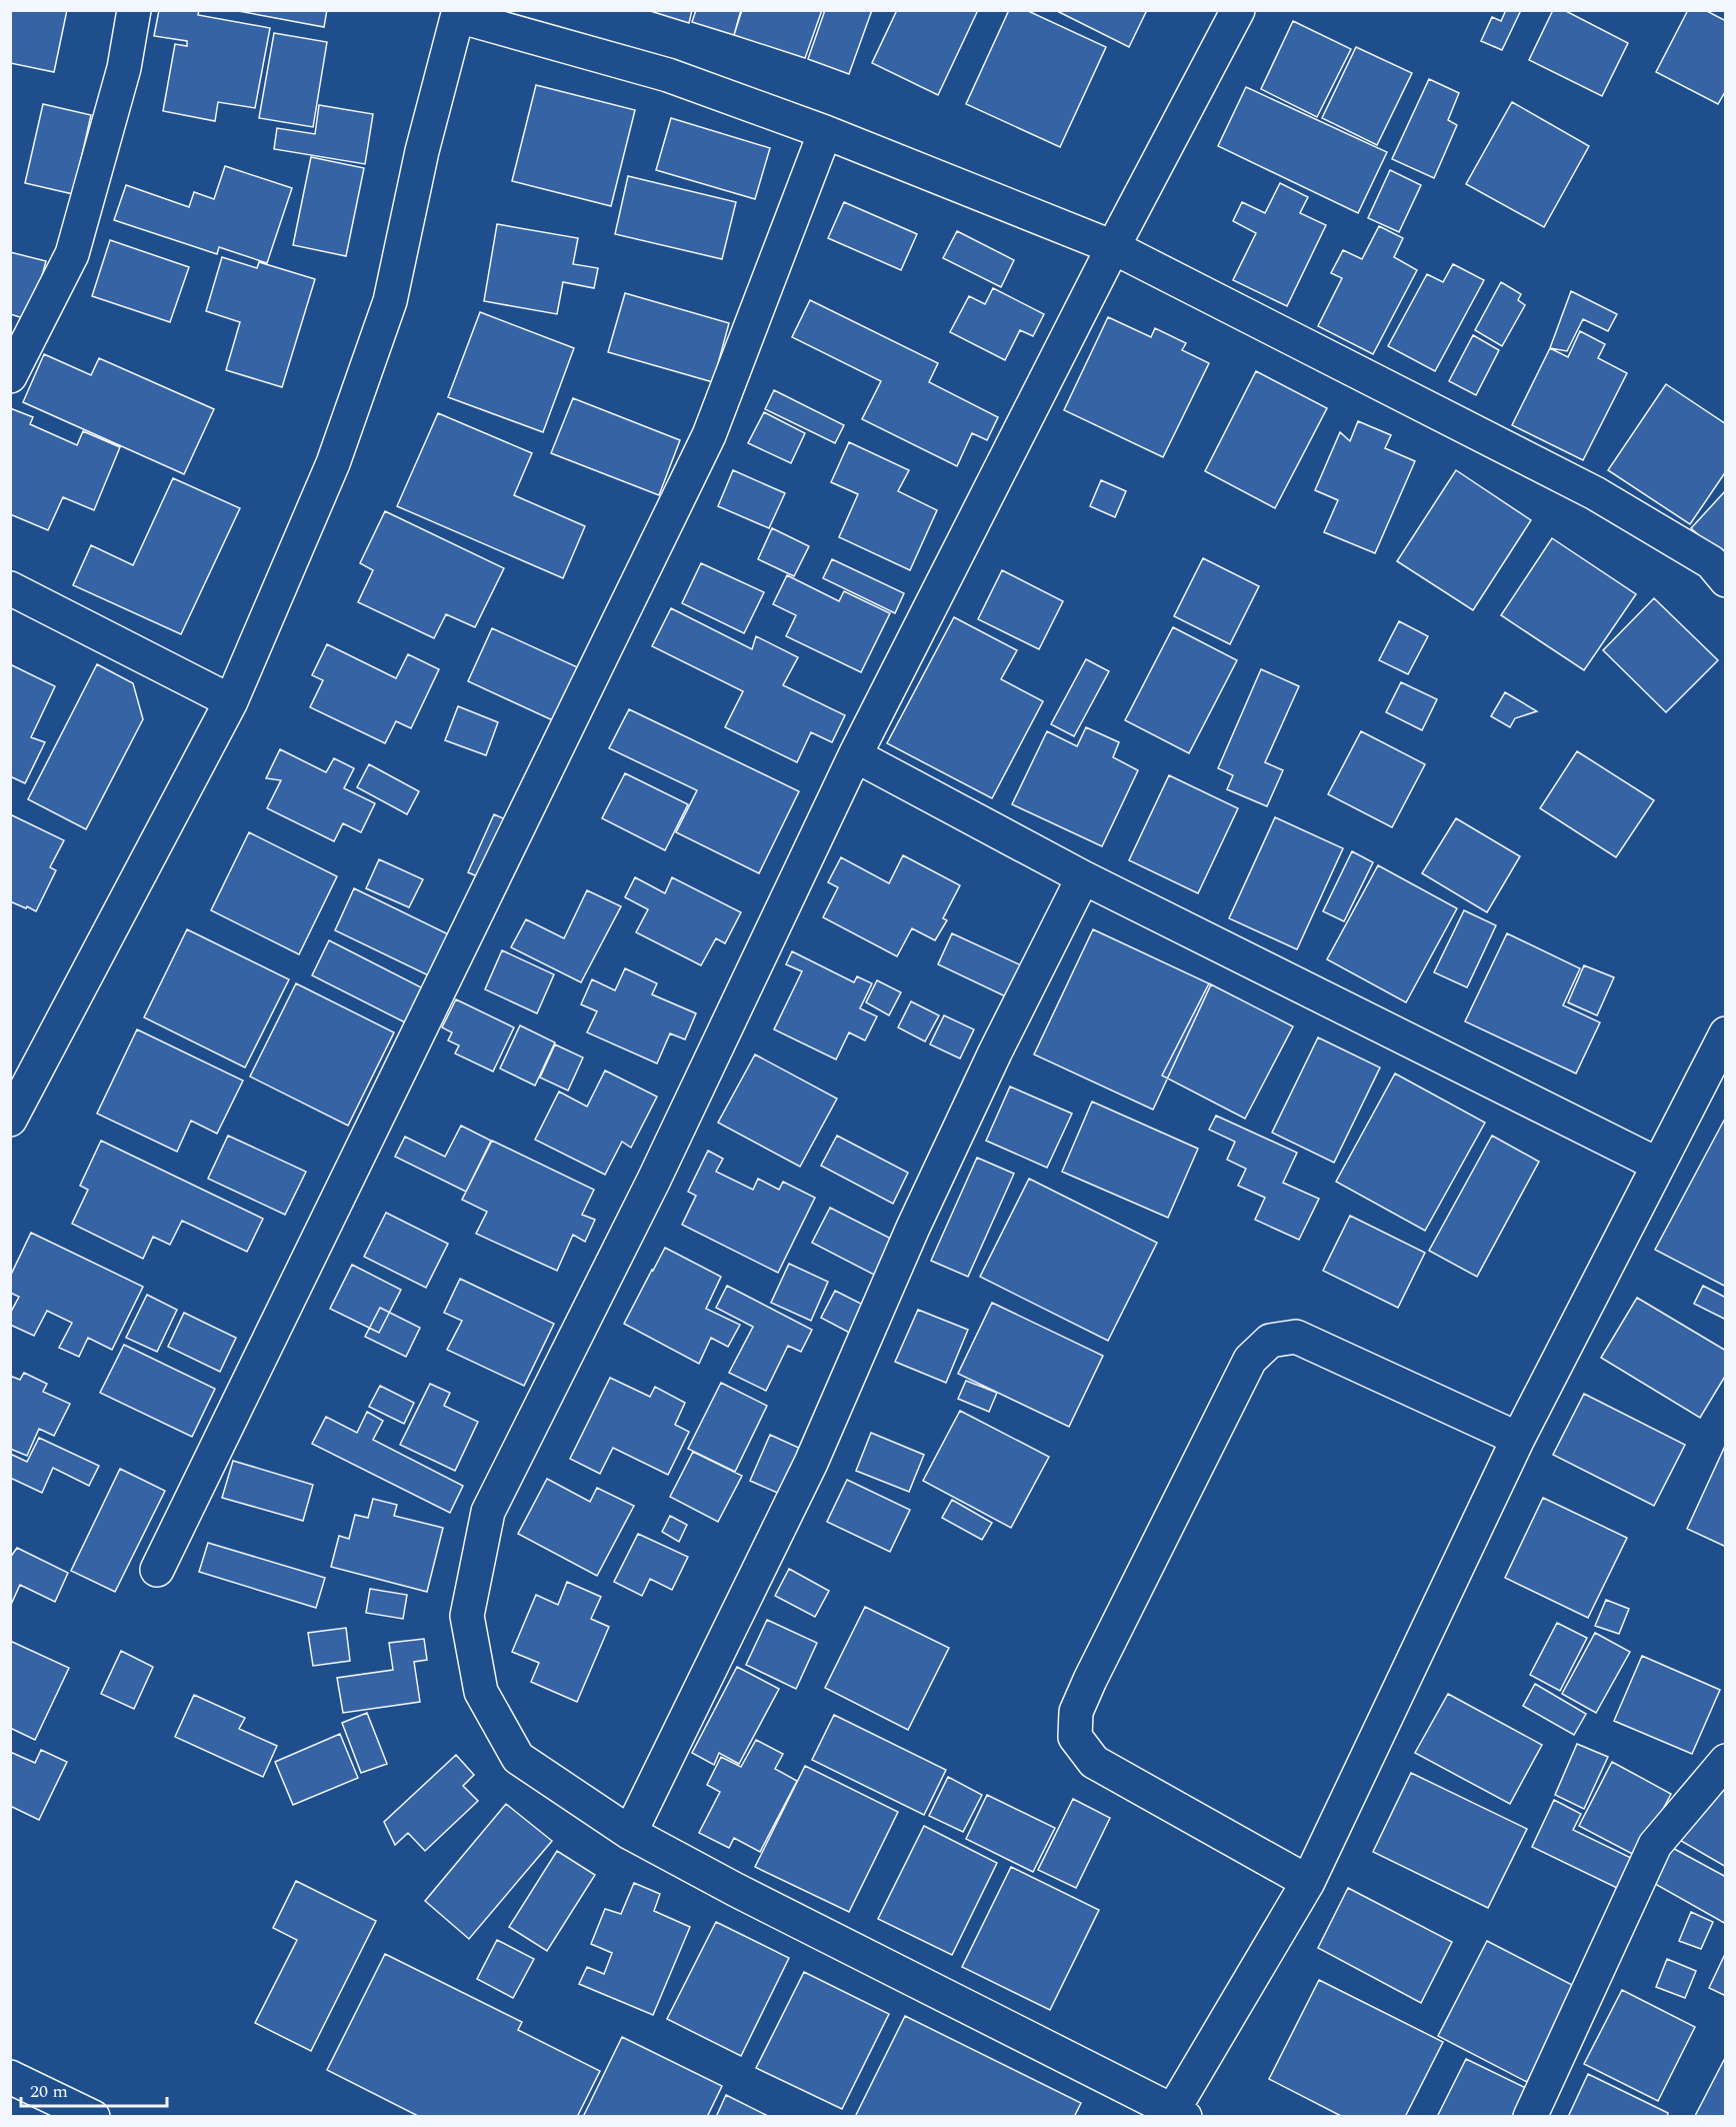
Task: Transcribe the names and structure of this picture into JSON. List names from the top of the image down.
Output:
{
  "scale_bar": "20 m"
}
